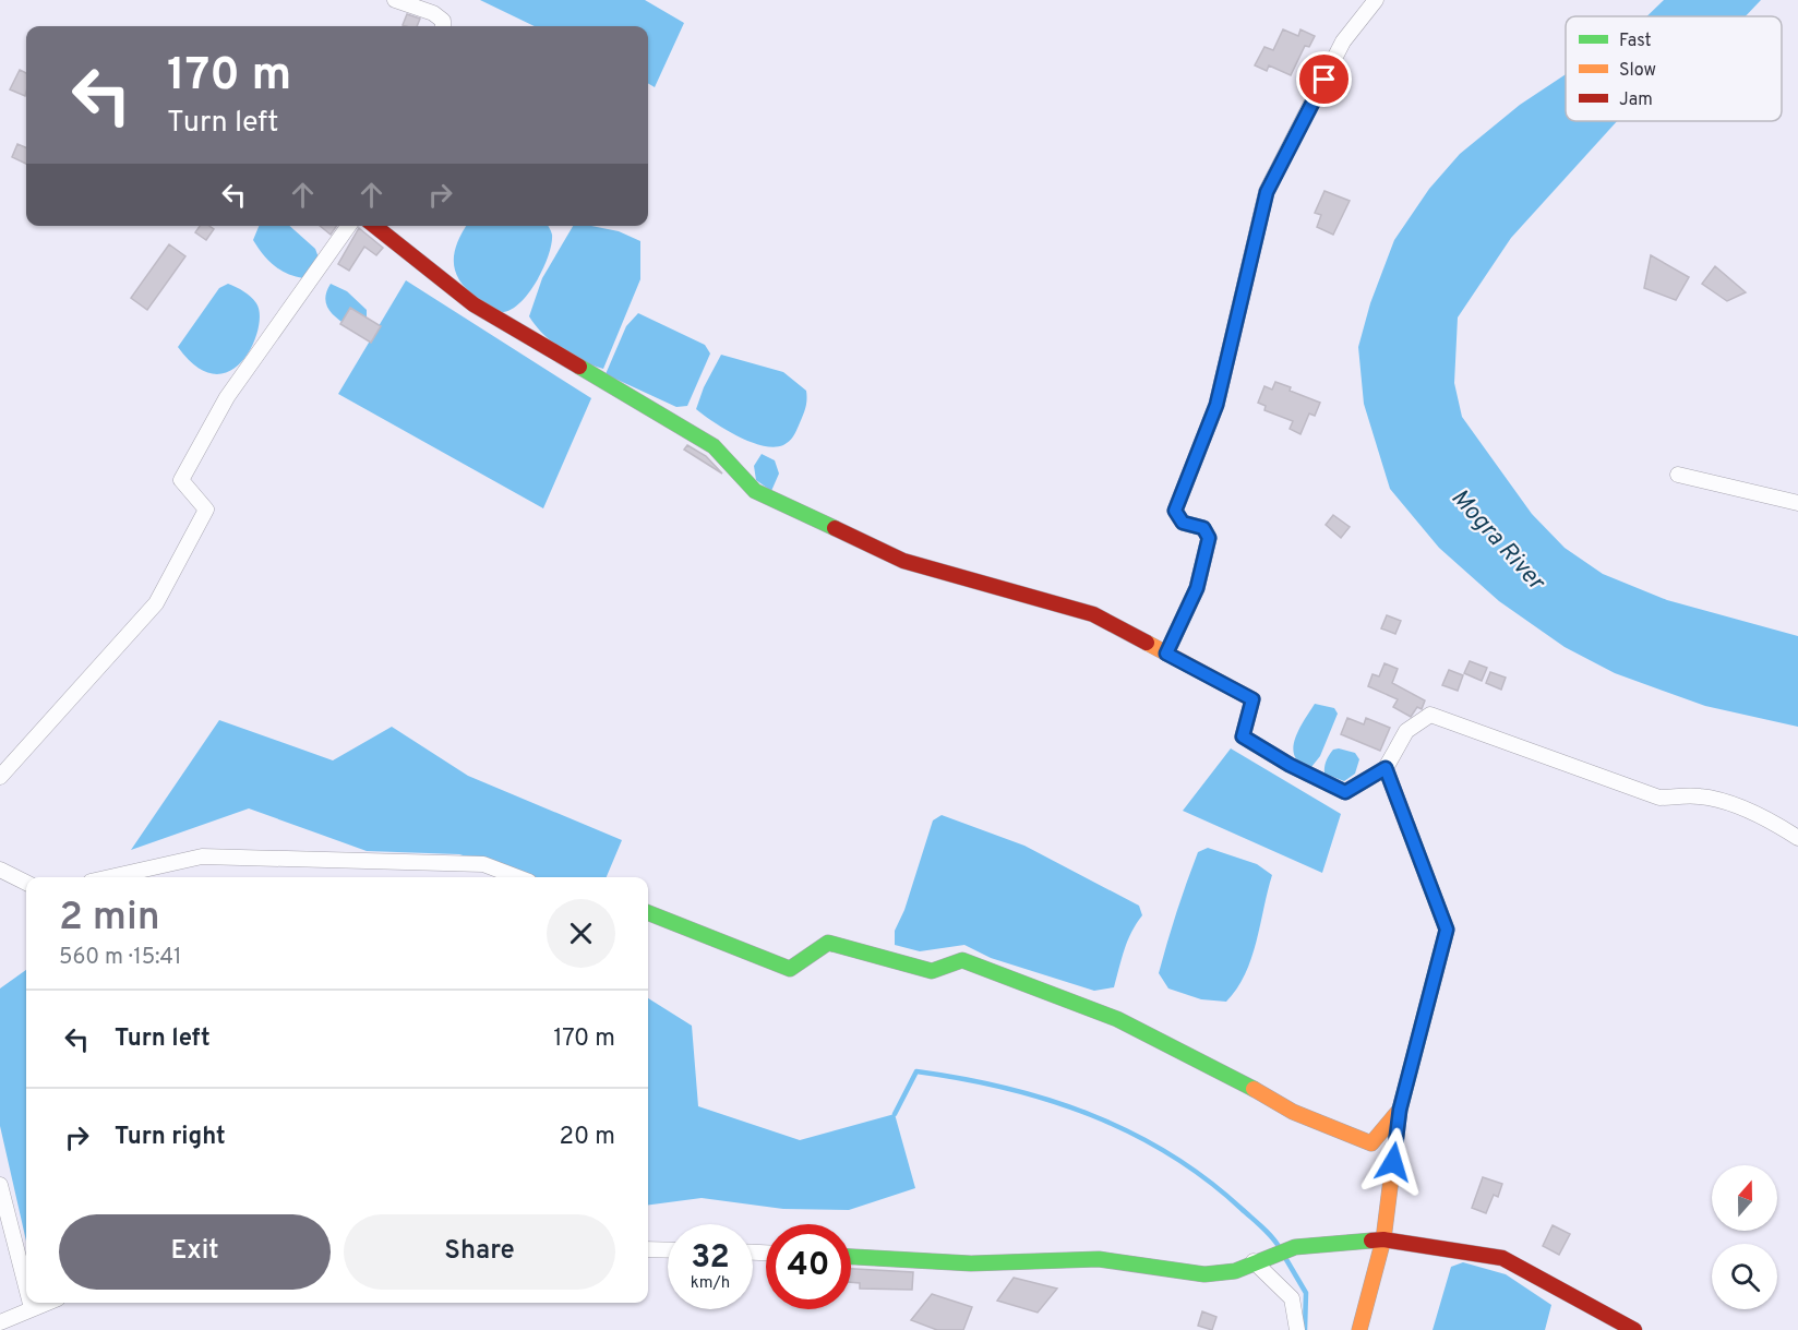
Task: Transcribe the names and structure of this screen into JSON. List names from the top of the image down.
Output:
{
  "water": ["Mogra River"],
  "legend": ["Fast", "Slow", "Jam"],
  "north": "top",
  "page": {
    "turn": ["170 m", "Turn left"],
    "heading": ["2 min", "560 m · 15:41"],
    "list": [
      {
        "name": "Turn left",
        "value": "170 m"
      },
      {
        "name": "Turn right",
        "value": "20 m"
      }
    ],
    "buttons": ["Exit", "Share"],
    "speed": "32 km/h",
    "limit": "40"
  }
}
